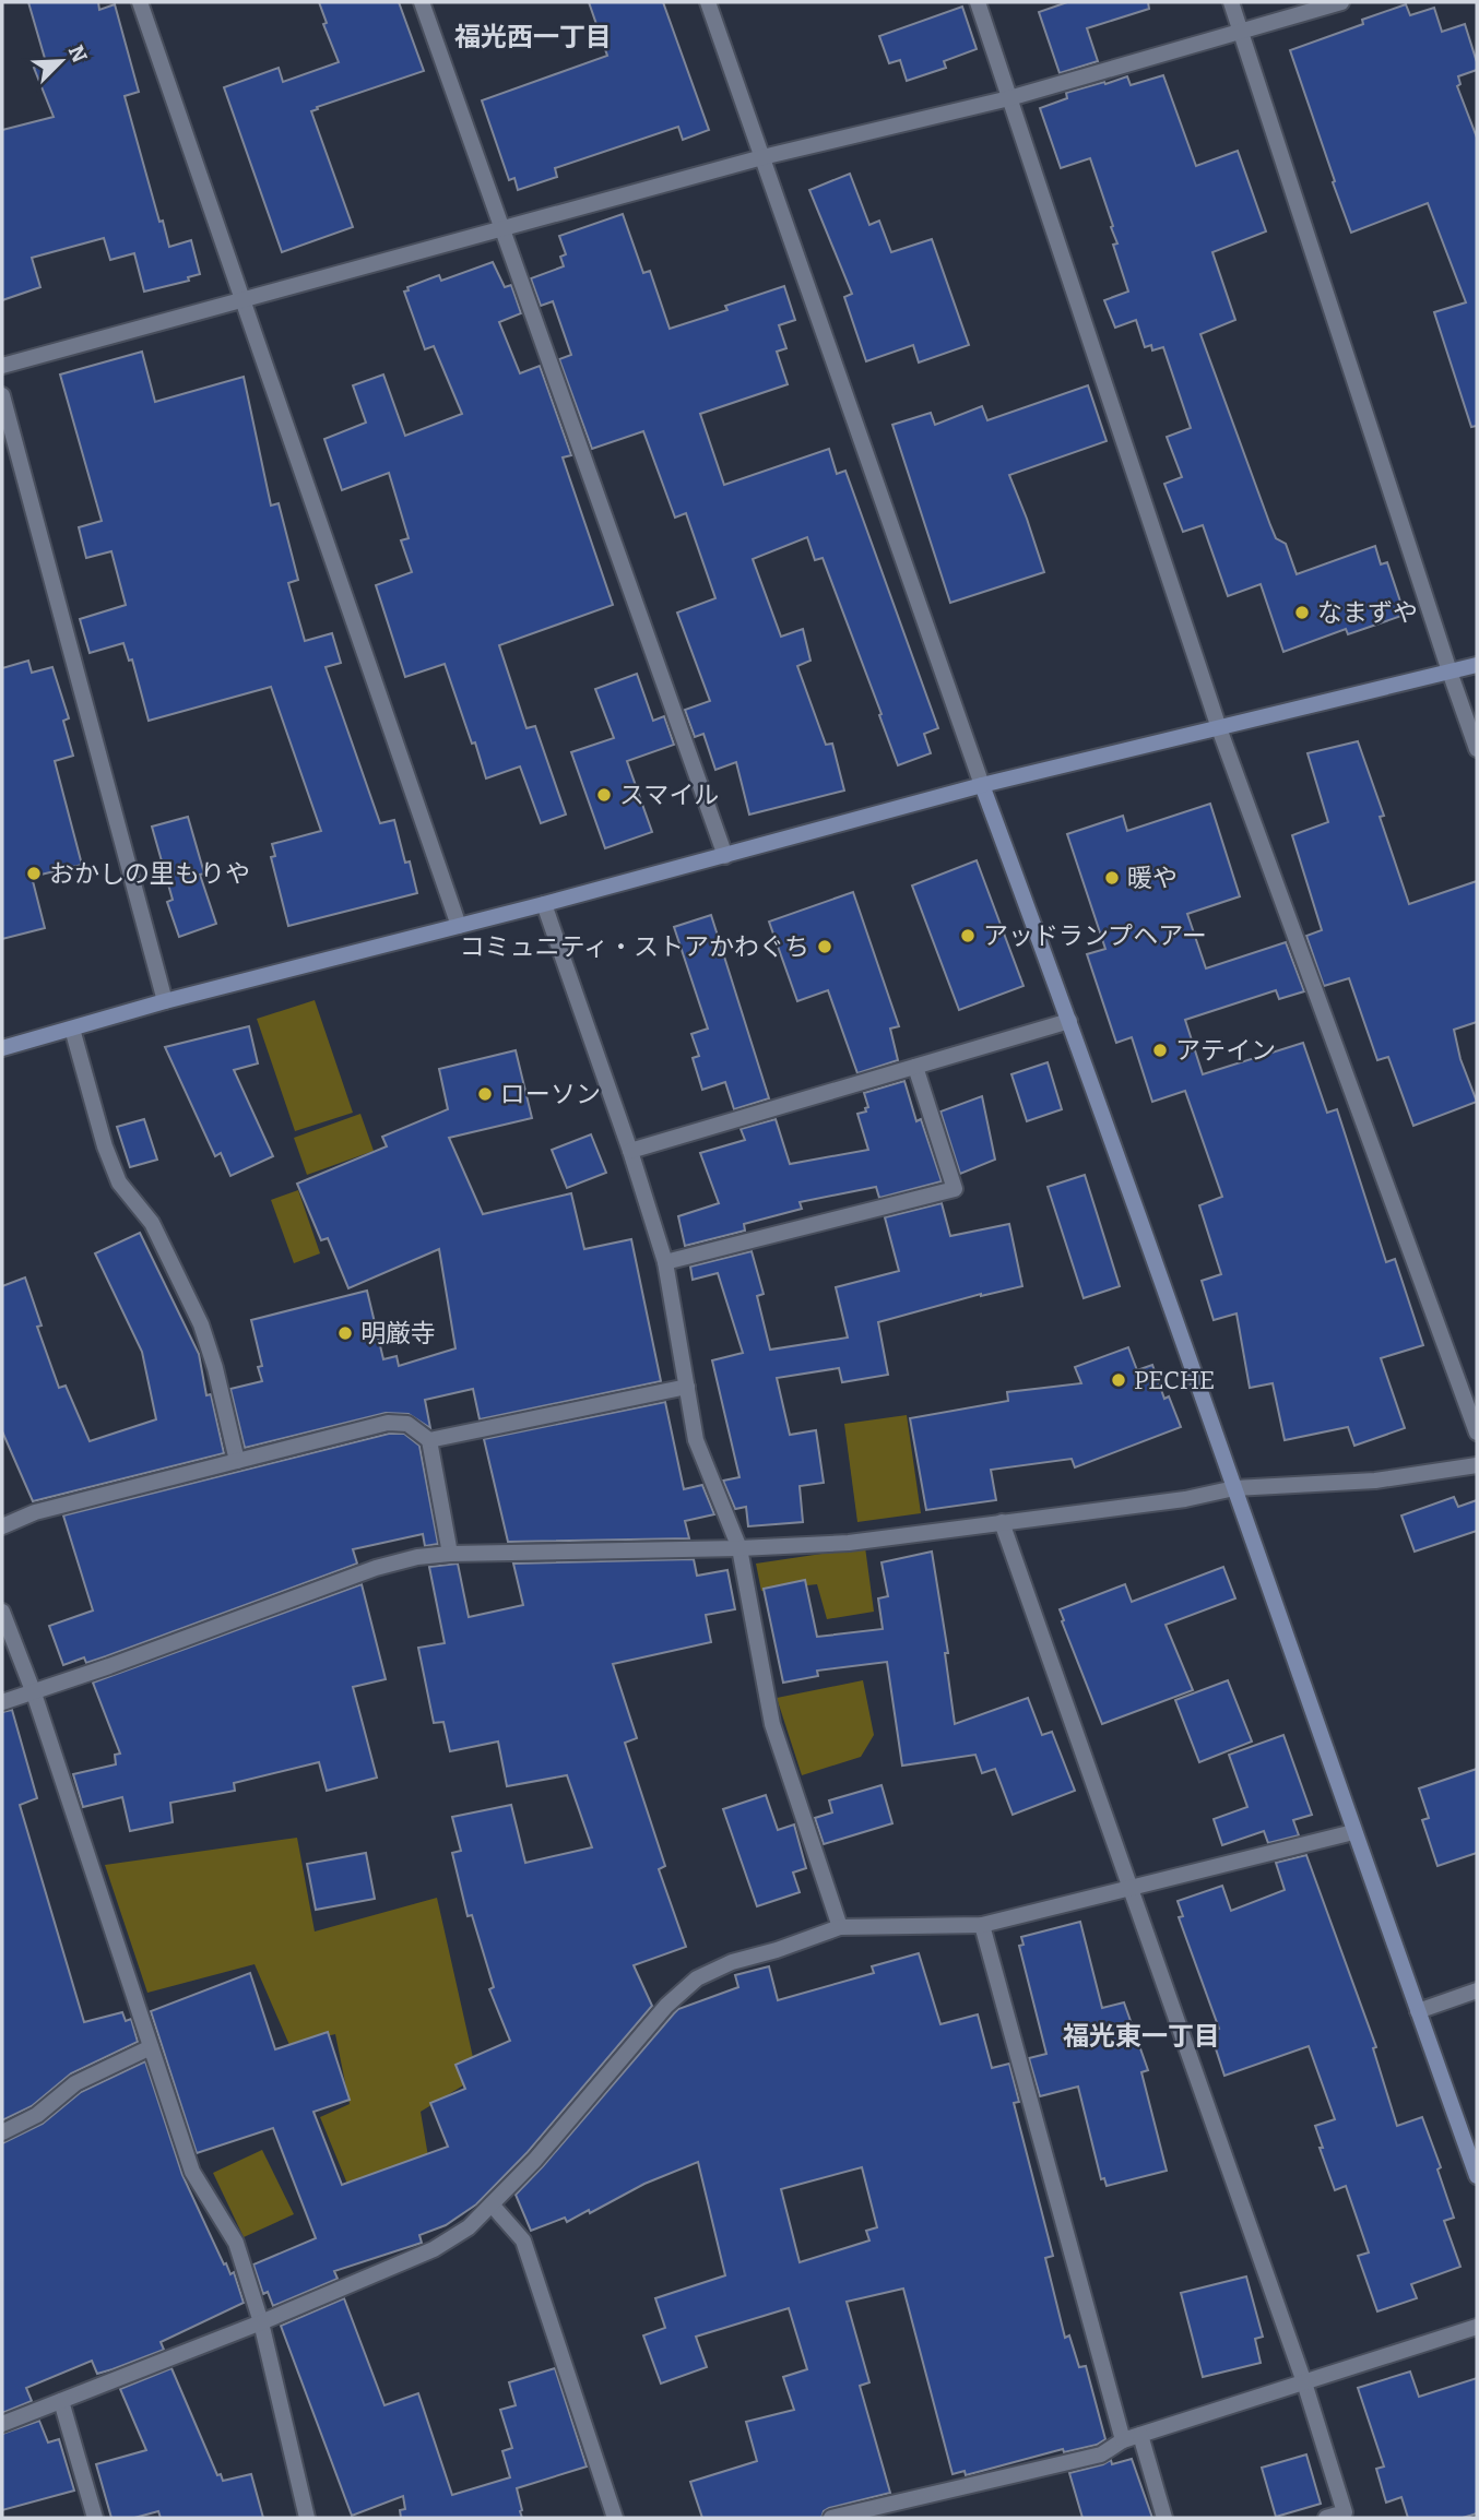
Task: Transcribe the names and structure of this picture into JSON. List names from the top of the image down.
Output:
{
  "districts": ["福光西一丁目", "福光東一丁目"],
  "places": [
    "なまずや",
    "スマイル",
    "おかしの里もりや",
    "暖や",
    "アッドランプヘアー",
    "コミュニティ・ストアかわぐち",
    "アテイン",
    "ローソン",
    "明厳寺",
    "PECHE"
  ],
  "north": "top right"
}
